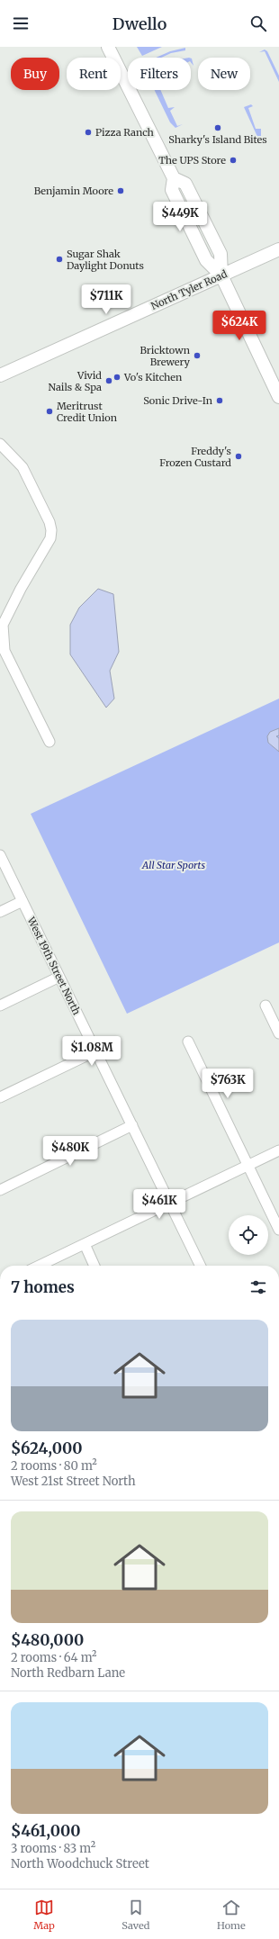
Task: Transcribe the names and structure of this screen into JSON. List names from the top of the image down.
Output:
{
  "streets": {
    "main road": ["North Tyler Road"],
    "street": ["West 19th Street North"]
  },
  "parks": ["All Star Sports"],
  "places": [
    "Sharky's Island Bites",
    "Pizza Ranch",
    "The UPS Store",
    "Benjamin Moore",
    "Sugar Shak Daylight Donuts",
    "Bricktown Brewery",
    "Vo's Kitchen",
    "Vivid Nails & Spa",
    "Sonic Drive-In",
    "Meritrust Credit Union",
    "Freddy's Frozen Custard"
  ],
  "page": {
    "header": "Dwello",
    "chip": [
      "Buy",
      "Rent",
      "Filters",
      "New"
    ],
    "price": [
      "$449K",
      "$711K",
      "$624K",
      "$1.08M",
      "$763K",
      "$480K",
      "$461K"
    ],
    "heading": "7 homes",
    "list": [
      {
        "name": "$624,000",
        "note": "2 rooms · 80 m² · West 21st Street North"
      },
      {
        "name": "$480,000",
        "note": "2 rooms · 64 m² · North Redbarn Lane"
      },
      {
        "name": "$461,000",
        "note": "3 rooms · 83 m² · North Woodchuck Street"
      }
    ],
    "tabs": ["Map", "Saved", "Home"]
  }
}
